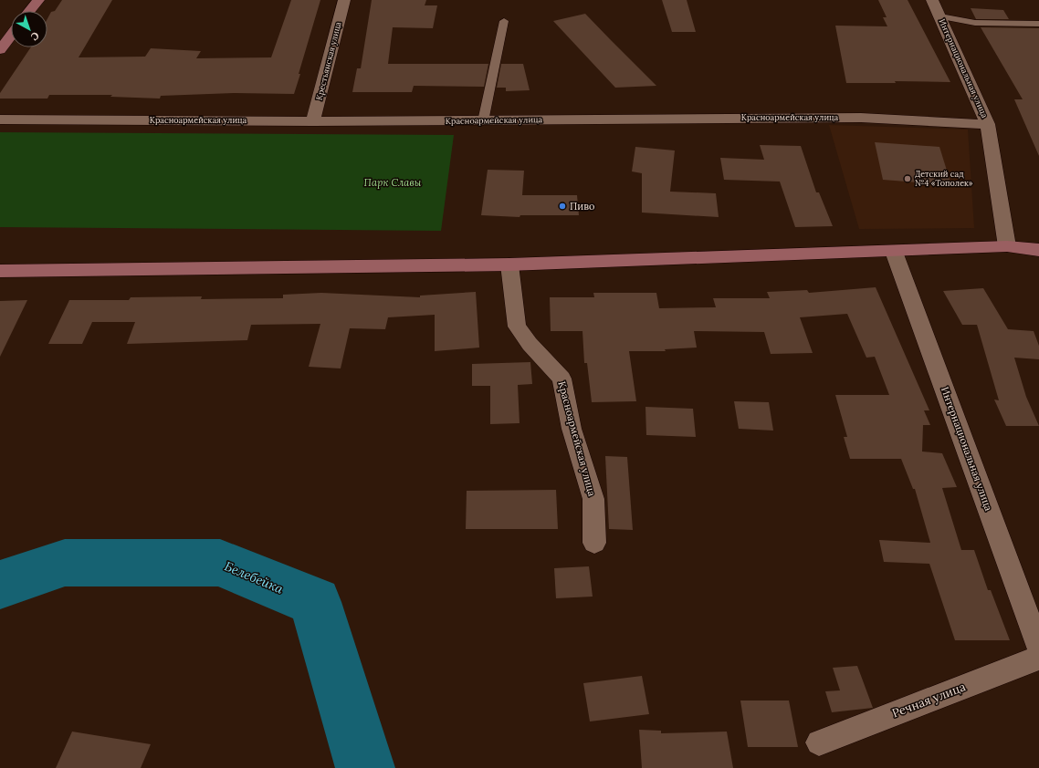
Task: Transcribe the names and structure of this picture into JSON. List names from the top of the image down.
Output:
{
  "streets": {
    "street": [
      "Крестьянская улица",
      "Интернациональная улица",
      "Красноармейская улица",
      "Речная улица"
    ]
  },
  "crossings": [
    ["Крестьянская улица", "Красноармейская улица"],
    ["Интернациональная улица", "Красноармейская улица"]
  ],
  "water": ["Белебейка"],
  "parks": ["Парк Славы"],
  "places": ["Детский сад №4 «Тополек»", "Пиво"],
  "north": "bottom right"
}
